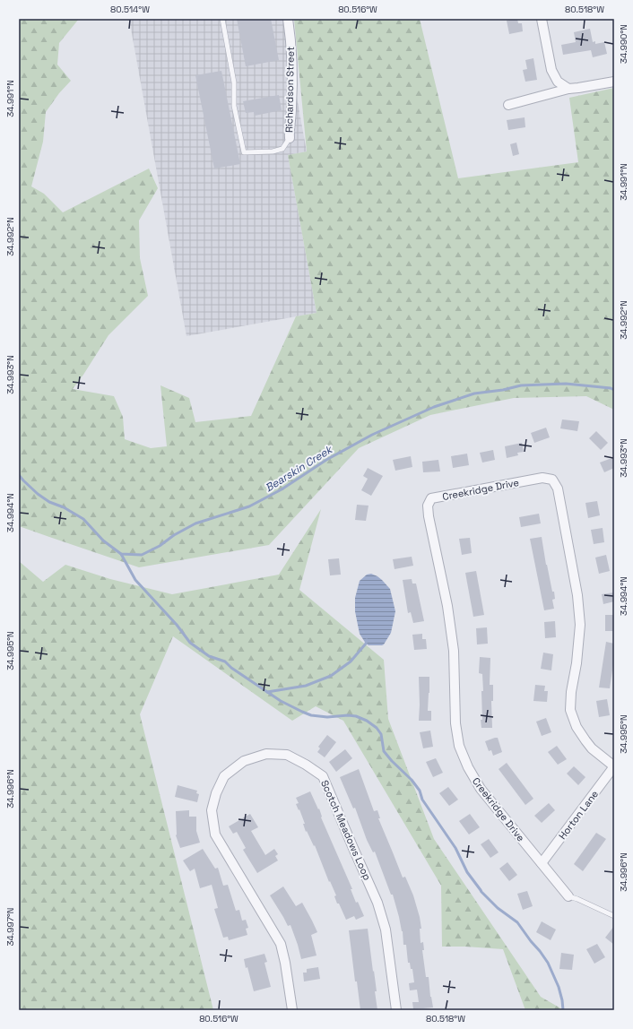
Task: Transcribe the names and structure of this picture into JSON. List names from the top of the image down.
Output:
{
  "streets": {
    "street": [
      "Richardson Street",
      "Creekridge Drive",
      "Horton Lane",
      "Scotch Meadows Loop"
    ]
  },
  "crossings": [
    ["Creekridge Drive", "Horton Lane"]
  ],
  "water": ["Bearskin Creek"],
  "coordinates": [
    "80.514°W",
    "80.516°W",
    "80.518°W",
    "34.990°N",
    "34.991°N",
    "34.992°N",
    "34.993°N",
    "34.994°N",
    "34.995°N",
    "34.996°N",
    "34.997°N"
  ]
}
